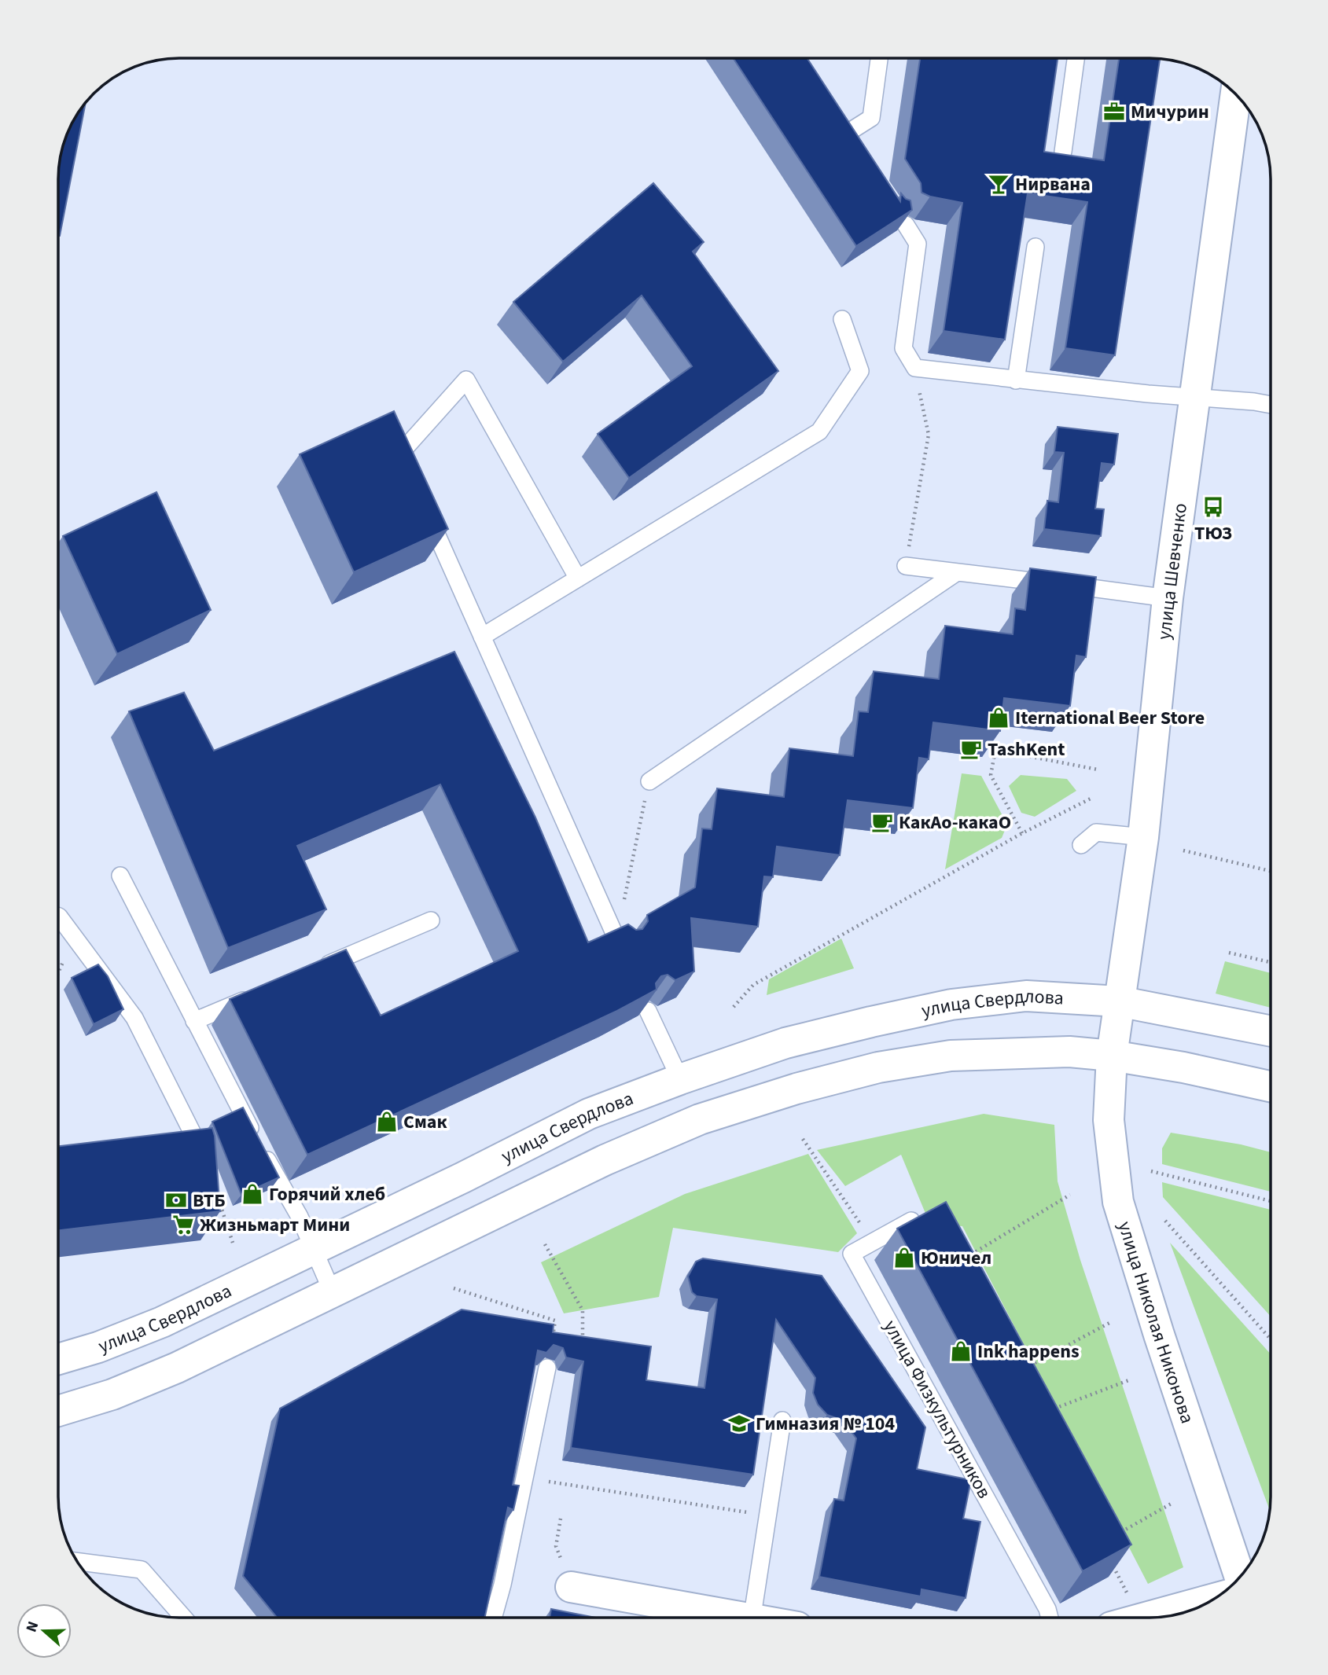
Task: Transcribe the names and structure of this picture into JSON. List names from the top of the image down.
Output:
{
  "streets": {
    "main road": ["улица Шевченко", "улица Свердлова", "улица Николая Никонова"],
    "lane": ["улица Физкультурников"]
  },
  "crossings": [
    ["улица Шевченко", "улица Свердлова"],
    ["улица Шевченко", "улица Николая Никонова"]
  ],
  "places": {
    "office": ["Мичурин"],
    "bar": ["Нирвана"],
    "bus stop": ["ТЮЗ"],
    "shop": [
      "Iternational Beer Store",
      "Смак",
      "Горячий хлеб",
      "Юничел",
      "Ink happens"
    ],
    "cafe": ["TashKent", "КакАо-какаО"],
    "bank": ["ВТБ"],
    "supermarket": ["Жизньмарт Мини"],
    "school or university": ["Гимназия № 104"]
  },
  "north": "left"
}
